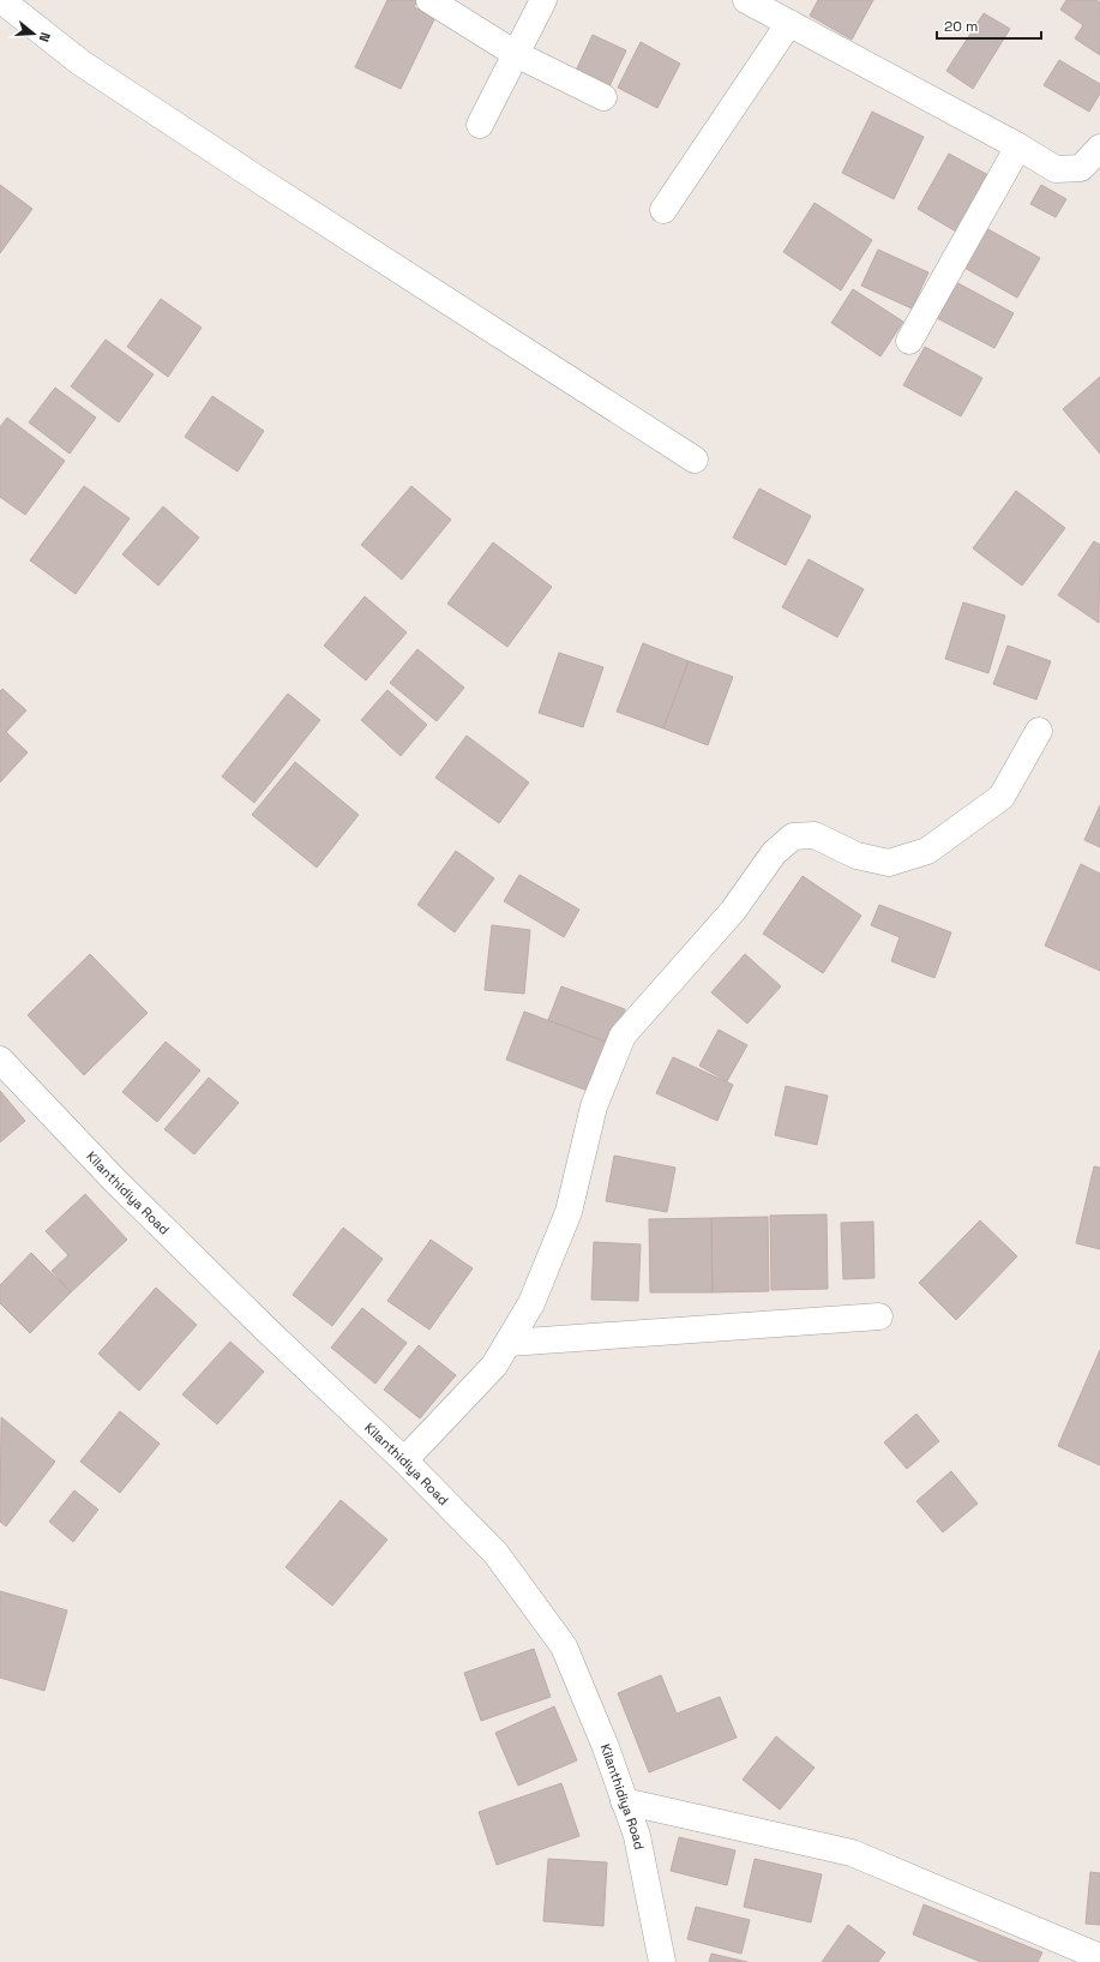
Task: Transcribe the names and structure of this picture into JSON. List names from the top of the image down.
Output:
{
  "streets": {
    "street": ["Kilanthidiya Road"]
  },
  "scale_bar": "20 m",
  "north": "right"
}
